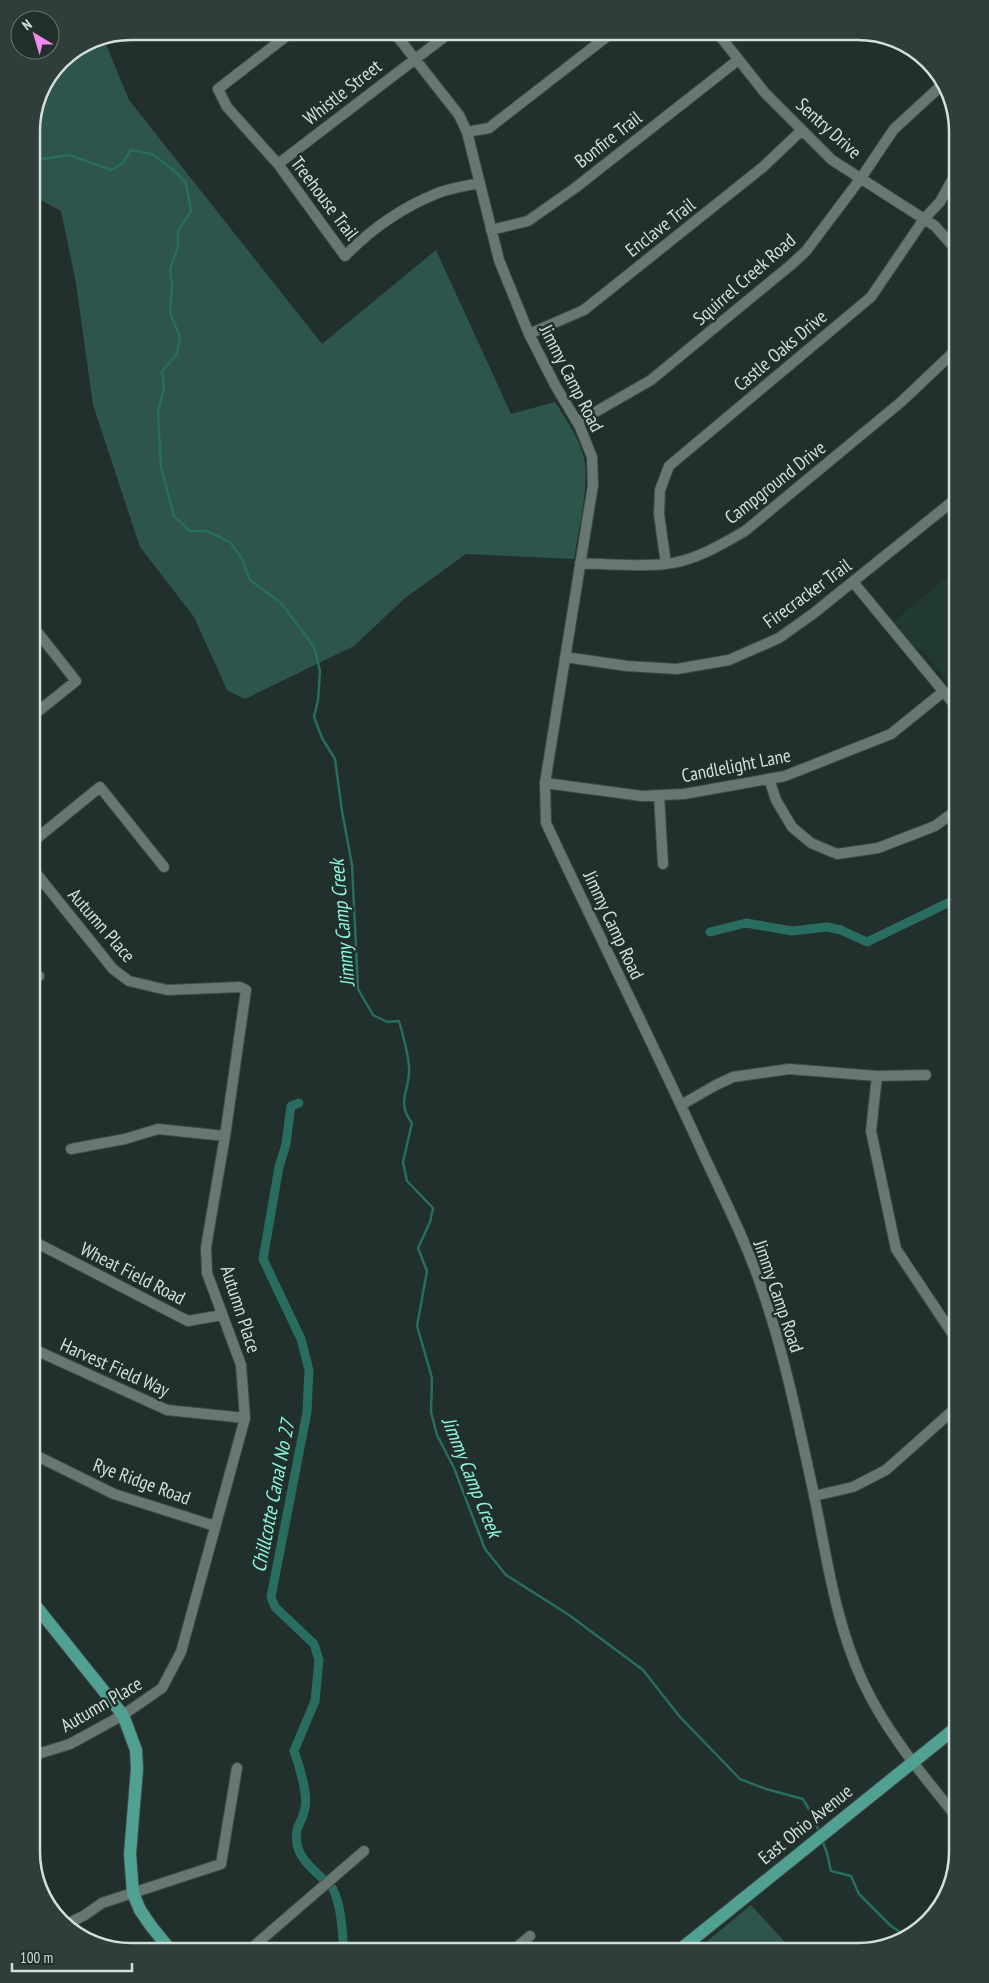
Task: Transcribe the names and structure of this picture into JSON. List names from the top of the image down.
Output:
{
  "streets": {
    "main road": ["East Ohio Avenue"],
    "street": [
      "Whistle Street",
      "Sentry Drive",
      "Bonfire Trail",
      "Treehouse Trail",
      "Enclave Trail",
      "Squirrel Creek Road",
      "Castle Oaks Drive",
      "Jimmy Camp Road",
      "Campground Drive",
      "Firecracker Trail",
      "Candlelight Lane",
      "Autumn Place",
      "Wheat Field Road",
      "Harvest Field Way",
      "Rye Ridge Road"
    ]
  },
  "crossings": [
    ["Whistle Street", "Treehouse Trail"],
    ["Whistle Street", "Jimmy Camp Road"],
    ["Sentry Drive", "Bonfire Trail"],
    ["Sentry Drive", "Enclave Trail"],
    ["Sentry Drive", "Squirrel Creek Road"],
    ["Sentry Drive", "Castle Oaks Drive"],
    ["Bonfire Trail", "Jimmy Camp Road"],
    ["Treehouse Trail", "Jimmy Camp Road"],
    ["Enclave Trail", "Jimmy Camp Road"],
    ["Squirrel Creek Road", "Jimmy Camp Road"],
    ["Castle Oaks Drive", "Campground Drive"],
    ["Jimmy Camp Road", "Campground Drive"],
    ["Jimmy Camp Road", "Firecracker Trail"],
    ["Jimmy Camp Road", "Candlelight Lane"],
    ["Jimmy Camp Road", "East Ohio Avenue"],
    ["Autumn Place", "Wheat Field Road"],
    ["Autumn Place", "Harvest Field Way"],
    ["Autumn Place", "Rye Ridge Road"]
  ],
  "water": ["Jimmy Camp Creek", "Chillcotte Canal No 27"],
  "scale_bar": "100 m",
  "north": "top left"
}
